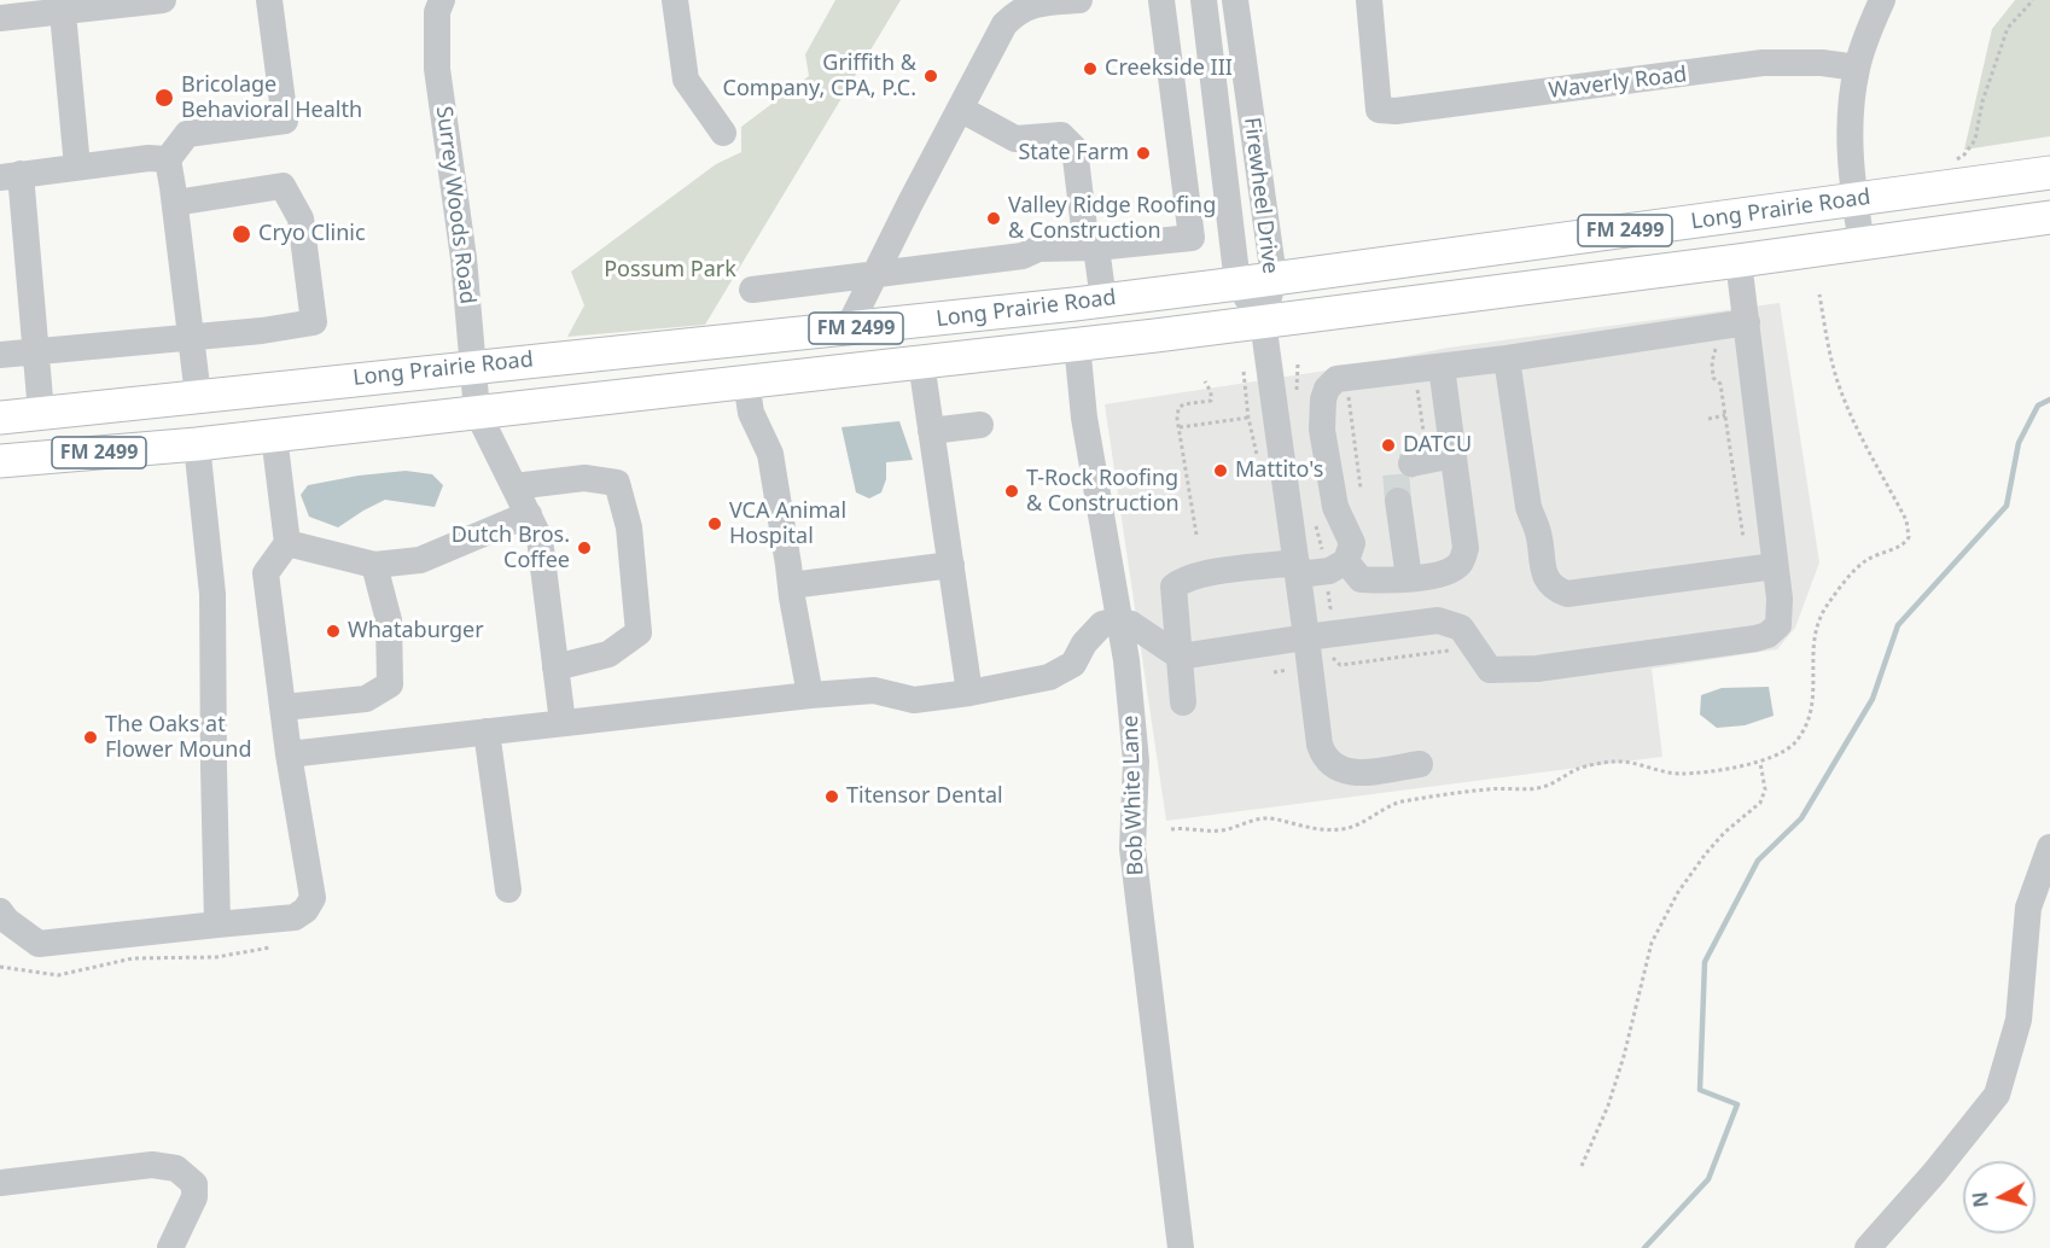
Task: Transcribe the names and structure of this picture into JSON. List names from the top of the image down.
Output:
{
  "streets": {
    "main road": ["Long Prairie Road", "FM 2499"],
    "street": [
      "Waverly Road",
      "Firewheel Drive",
      "Surrey Woods Road",
      "Bob White Lane"
    ]
  },
  "crossings": [
    ["Firewheel Drive", "Long Prairie Road"],
    ["Surrey Woods Road", "Long Prairie Road"],
    ["Long Prairie Road", "Bob White Lane"]
  ],
  "parks": ["Possum Park"],
  "places": [
    "Creekside III",
    "Griffith & Company, CPA, P.C.",
    "Bricolage Behavioral Health",
    "State Farm",
    "Valley Ridge Roofing & Construction",
    "Cryo Clinic",
    "DATCU",
    "Mattito's",
    "T-Rock Roofing & Construction",
    "VCA Animal Hospital",
    "Dutch Bros. Coffee",
    "Whataburger",
    "The Oaks at Flower Mound",
    "Titensor Dental"
  ],
  "north": "left"
}
